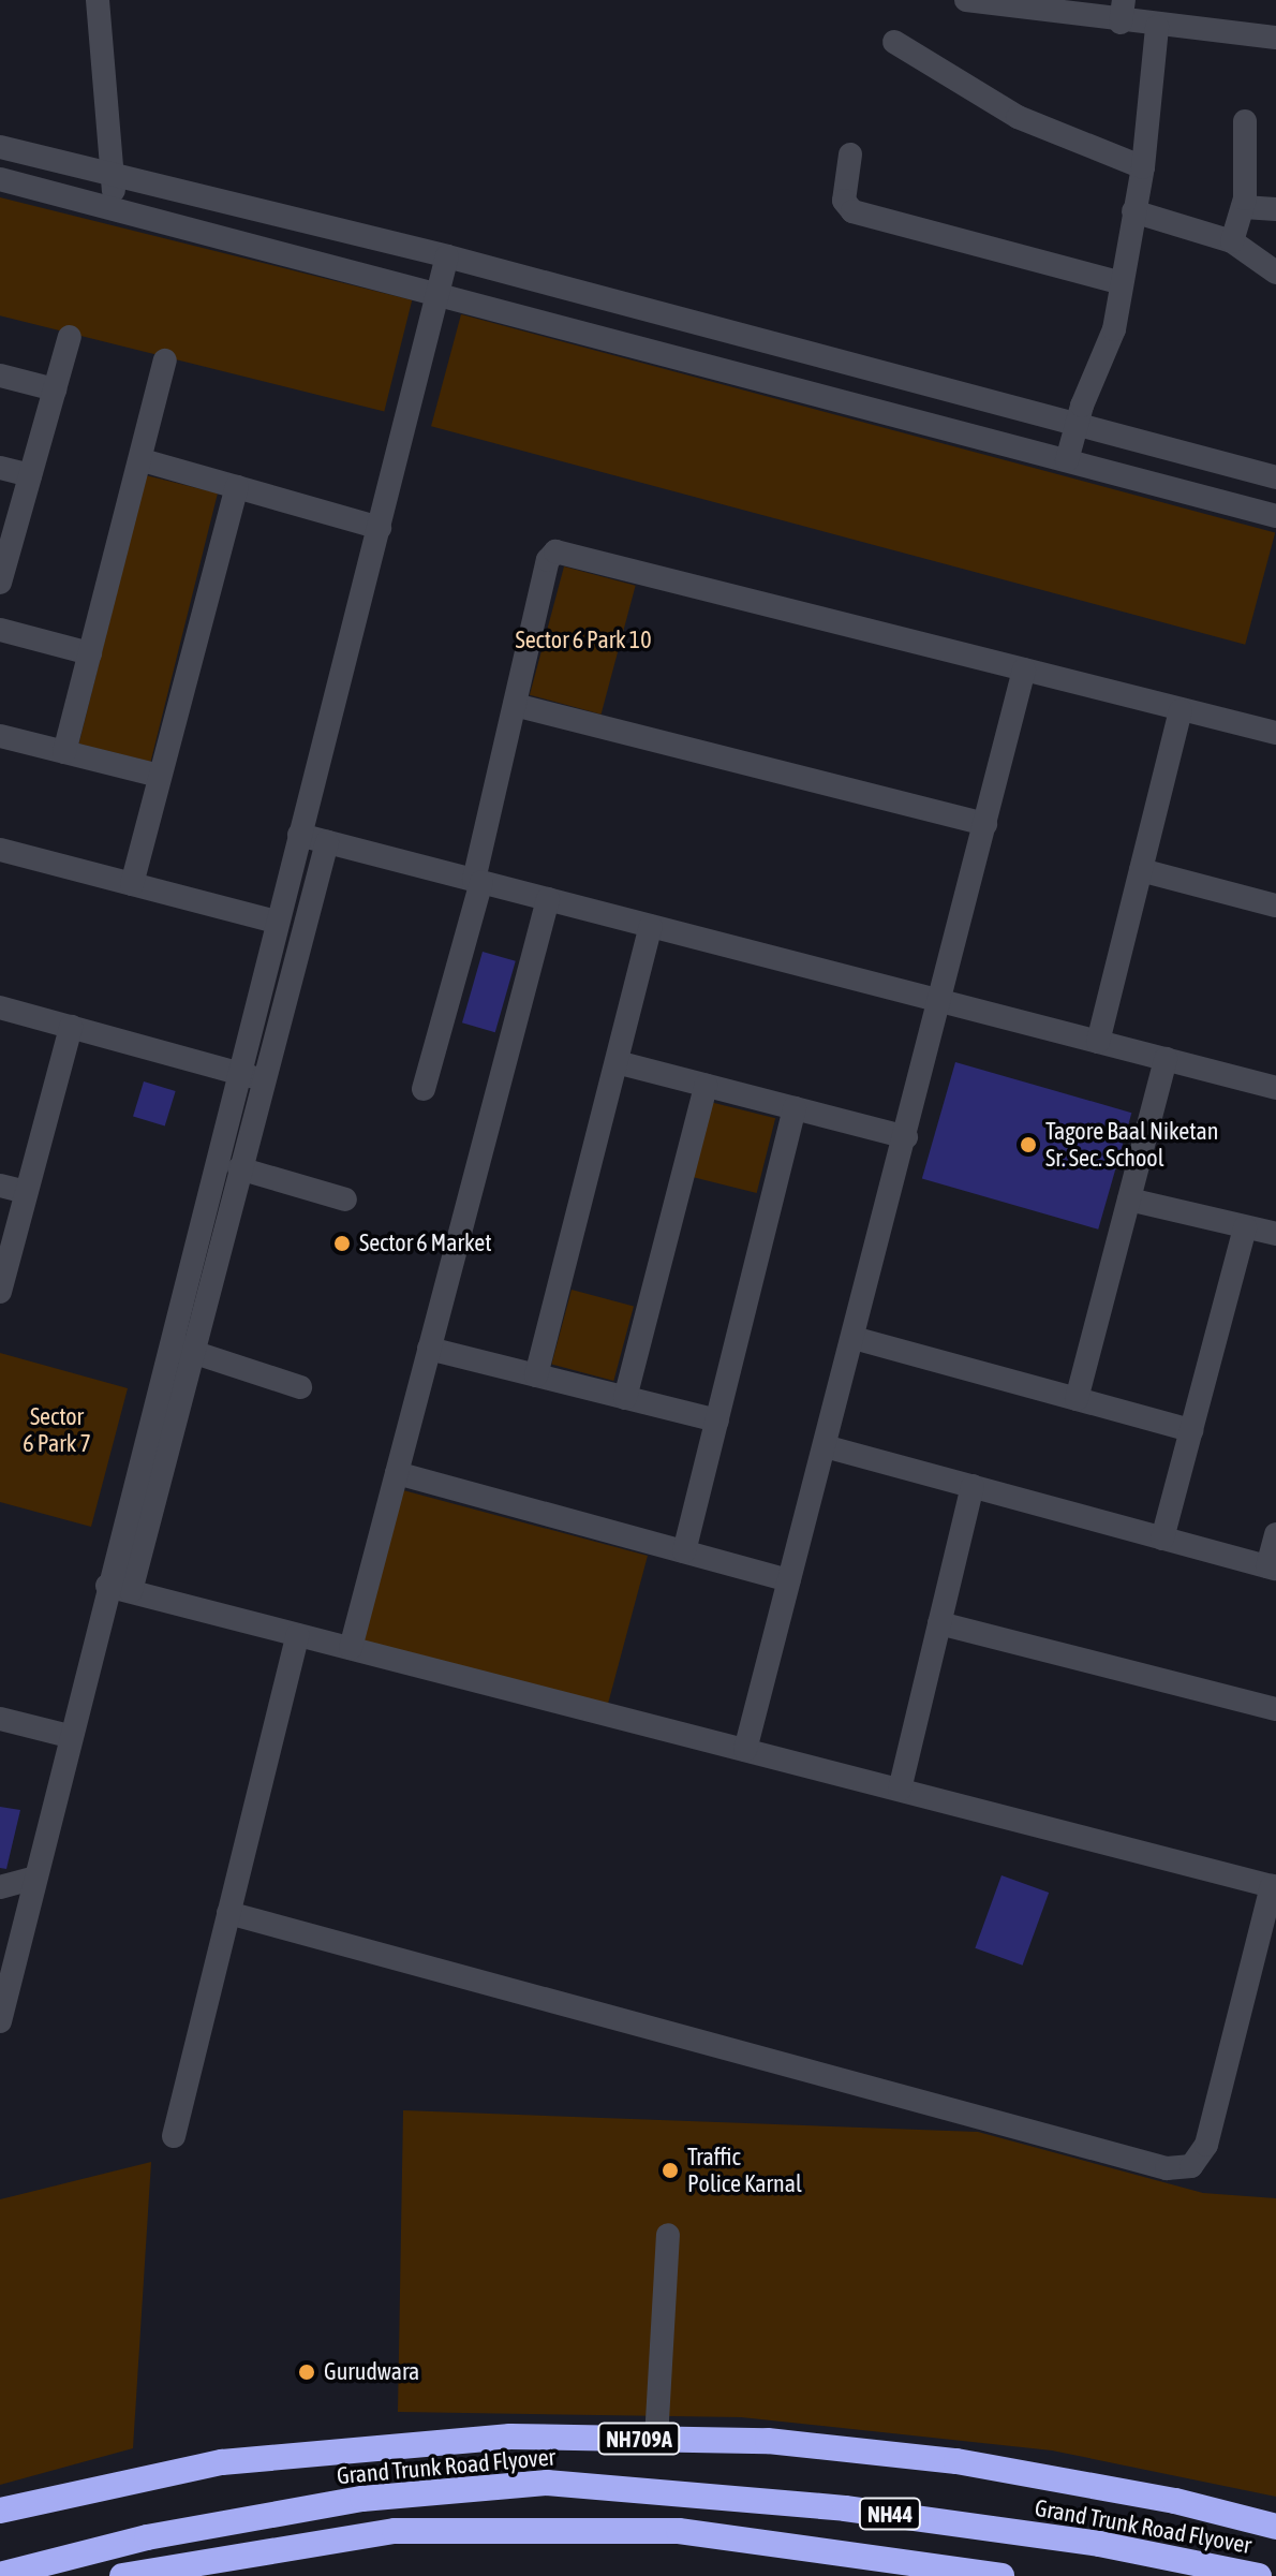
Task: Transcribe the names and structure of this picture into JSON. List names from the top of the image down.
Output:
{
  "streets": {
    "highway": ["NH709A", "Grand Trunk Road Flyover", "NH44"]
  },
  "parks": ["Sector 6 Park 10", "Sector 6 Park 7"],
  "places": [
    "Tagore Baal Niketan Sr. Sec. School",
    "Sector 6 Market",
    "Traffic Police Karnal",
    "Gurudwara"
  ]
}
